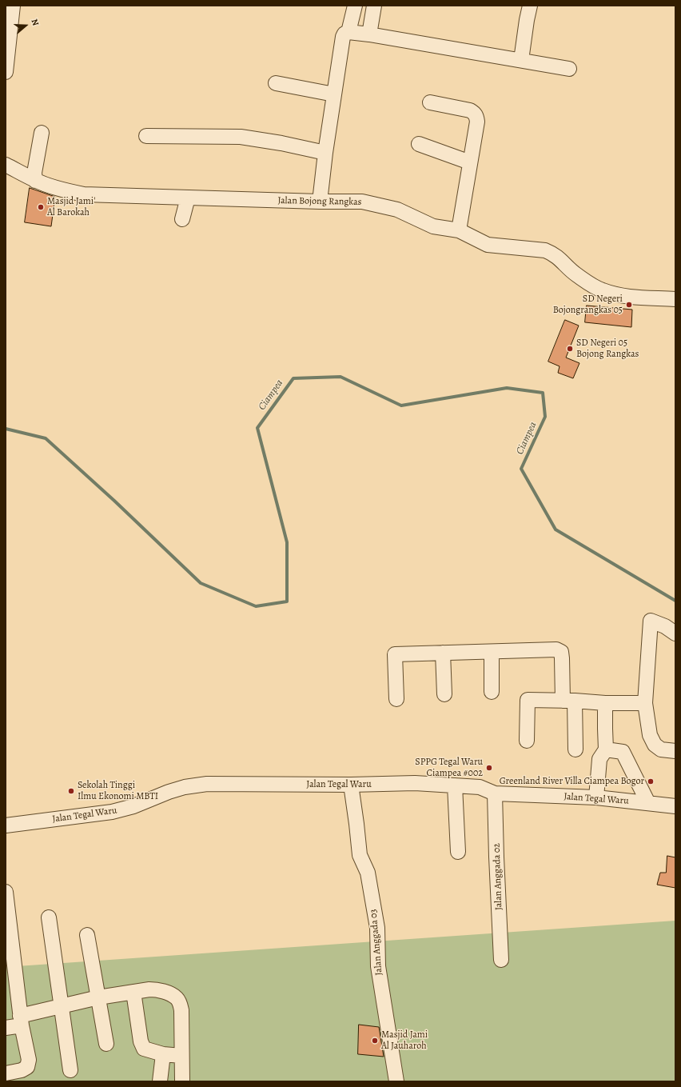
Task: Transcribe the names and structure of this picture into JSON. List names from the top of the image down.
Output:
{
  "streets": {
    "street": [
      "Jalan Bojong Rangkas",
      "Jalan Tegal Waru",
      "Jalan Anggada 02",
      "Jalan Anggada 03"
    ]
  },
  "crossings": [
    ["Jalan Tegal Waru", "Jalan Anggada 02"],
    ["Jalan Tegal Waru", "Jalan Anggada 03"]
  ],
  "water": ["Ciampea"],
  "places": [
    "Masjid Jami' Al Barokah",
    "SD Negeri Bojongrangkas 05",
    "SD Negeri 05 Bojong Rangkas",
    "SPPG Tegal Waru Ciampea #002",
    "Greenland River Villa Ciampea Bogor",
    "Sekolah Tinggi Ilmu Ekonomi MBTI",
    "Masjid Jami Al Jauharoh"
  ],
  "north": "right"
}
